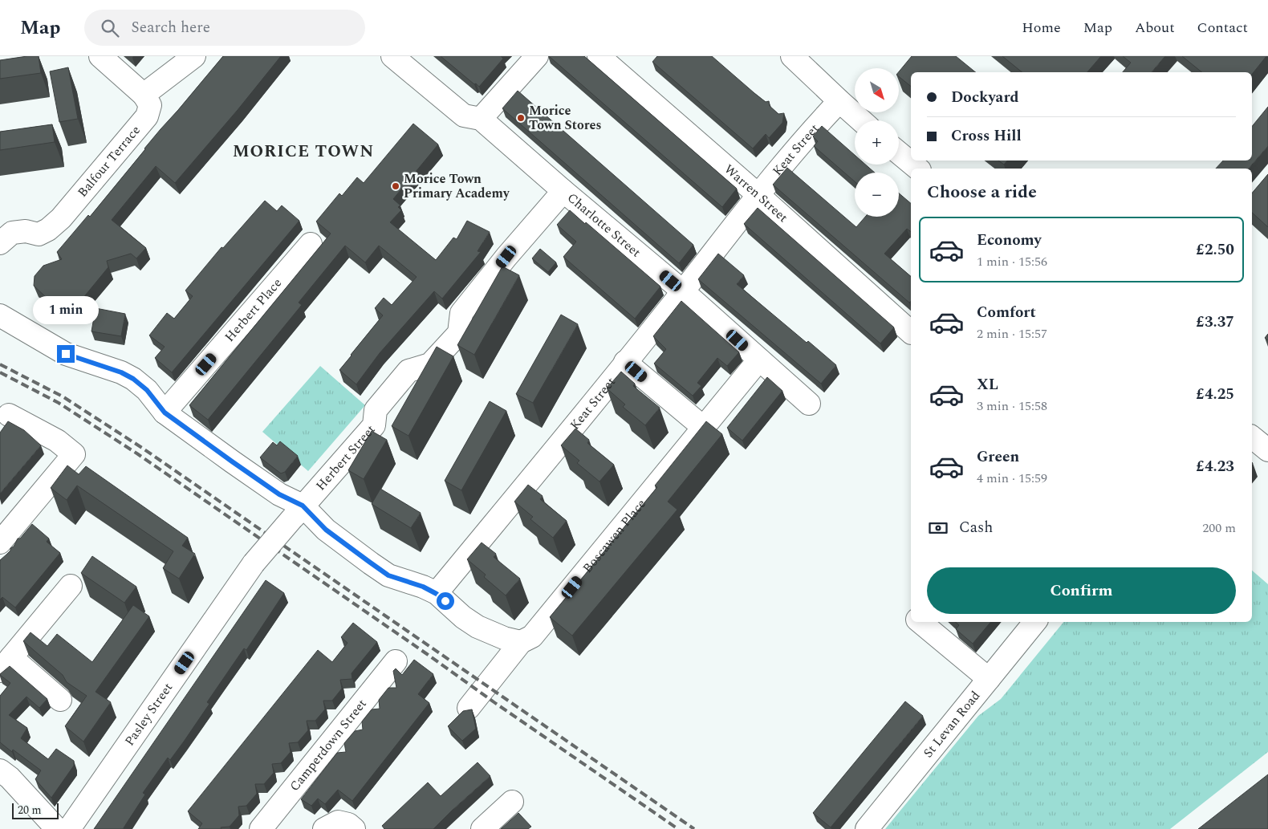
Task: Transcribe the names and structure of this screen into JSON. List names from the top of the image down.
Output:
{
  "streets": {
    "street": [
      "Keat Street",
      "Balfour Terrace",
      "Warren Street",
      "Charlotte Street",
      "Herbert Place",
      "Herbert Street",
      "Boscawen Place",
      "Pasley Street",
      "St Levan Road",
      "Camperdown Street"
    ]
  },
  "crossings": [
    ["Keat Street", "Warren Street"],
    ["Keat Street", "Charlotte Street"],
    ["Charlotte Street", "Herbert Street"],
    ["Charlotte Street", "Boscawen Place"],
    ["Herbert Street", "Pasley Street"]
  ],
  "districts": ["MORICE TOWN"],
  "places": ["Morice Town Stores", "Morice Town Primary Academy"],
  "scale_bar": "20 m",
  "north": "bottom right",
  "page": {
    "header": "Map",
    "search": "Search here",
    "nav": [
      "Home",
      "Map",
      "About",
      "Contact"
    ],
    "map_buttons": ["+", "−"],
    "banner": ["Dockyard", "Cross Hill"],
    "heading": "Choose a ride",
    "list": [
      {
        "name": "Economy",
        "note": "1 min · 15:56",
        "value": "£2.50"
      },
      {
        "name": "Comfort",
        "note": "2 min · 15:57",
        "value": "£3.37"
      },
      {
        "name": "XL",
        "note": "3 min · 15:58",
        "value": "£4.25"
      },
      {
        "name": "Green",
        "note": "4 min · 15:59",
        "value": "£4.23"
      }
    ],
    "bubble": "1 min",
    "pay": ["Cash", "200 m"],
    "buttons": "Confirm",
    "scale": "20 m"
  }
}
